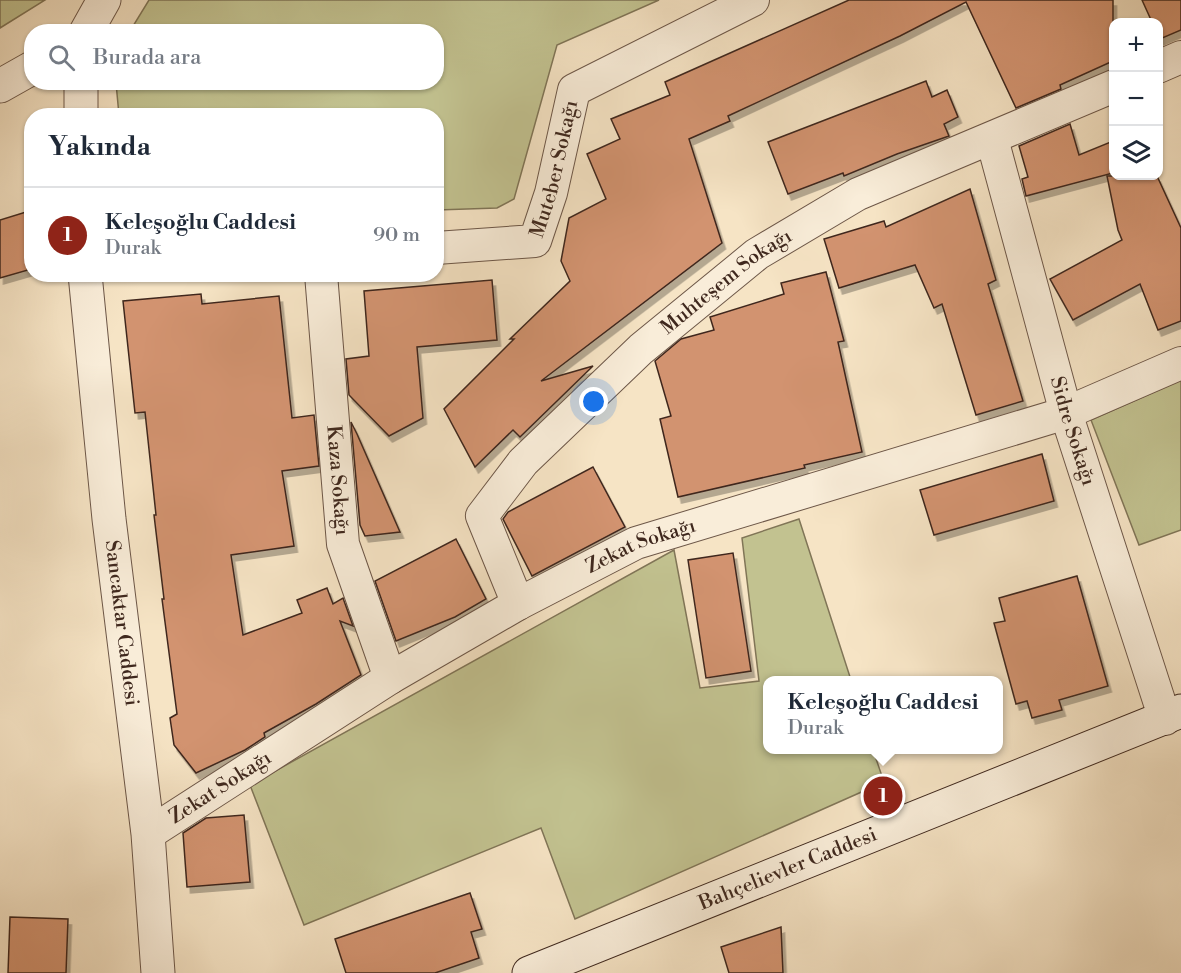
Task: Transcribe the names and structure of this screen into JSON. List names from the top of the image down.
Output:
{
  "streets": {
    "street": [
      "Muteber Sokağı",
      "Muhteşem Sokağı",
      "Sidre Sokağı",
      "Kaza Sokağı",
      "Zekat Sokağı",
      "Sancaktar Caddesi",
      "Bahçelievler Caddesi"
    ]
  },
  "crossings": [
    ["Muhteşem Sokağı", "Sidre Sokağı"],
    ["Muhteşem Sokağı", "Zekat Sokağı"],
    ["Sidre Sokağı", "Zekat Sokağı"],
    ["Sidre Sokağı", "Bahçelievler Caddesi"],
    ["Kaza Sokağı", "Zekat Sokağı"],
    ["Zekat Sokağı", "Sancaktar Caddesi"]
  ],
  "page": {
    "map_buttons": ["+", "−"],
    "search": "Burada ara",
    "heading": "Yakında",
    "list": [
      {
        "mark": "1",
        "name": "Keleşoğlu Caddesi",
        "note": "Durak",
        "value": "90 m"
      }
    ],
    "popup": ["Keleşoğlu Caddesi", "Durak"],
    "pins": "1"
  }
}
